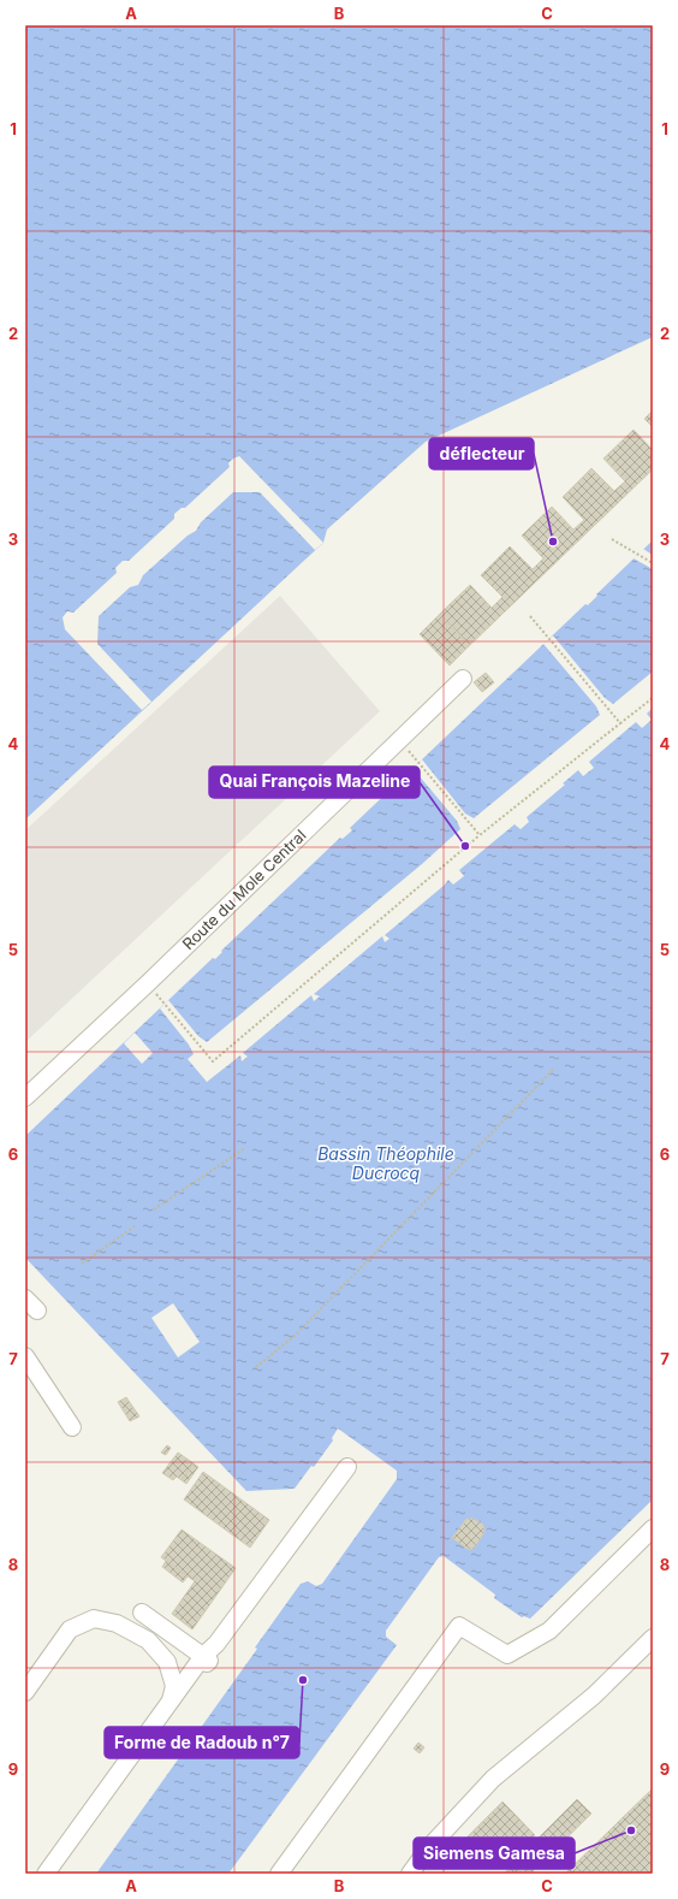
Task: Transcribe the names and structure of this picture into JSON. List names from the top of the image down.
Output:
{
  "streets": {
    "lane": ["Route du Mole Central"]
  },
  "water": ["Bassin Théophile Ducrocq"],
  "places": [
    "déflecteur",
    "Quai François Mazeline",
    "Forme de Radoub n°7",
    "Siemens Gamesa"
  ],
  "grid": {
    "columns": ["A", "B", "C"],
    "rows": [
      "1",
      "2",
      "3",
      "4",
      "5",
      "6",
      "7",
      "8",
      "9"
    ]
  }
}
